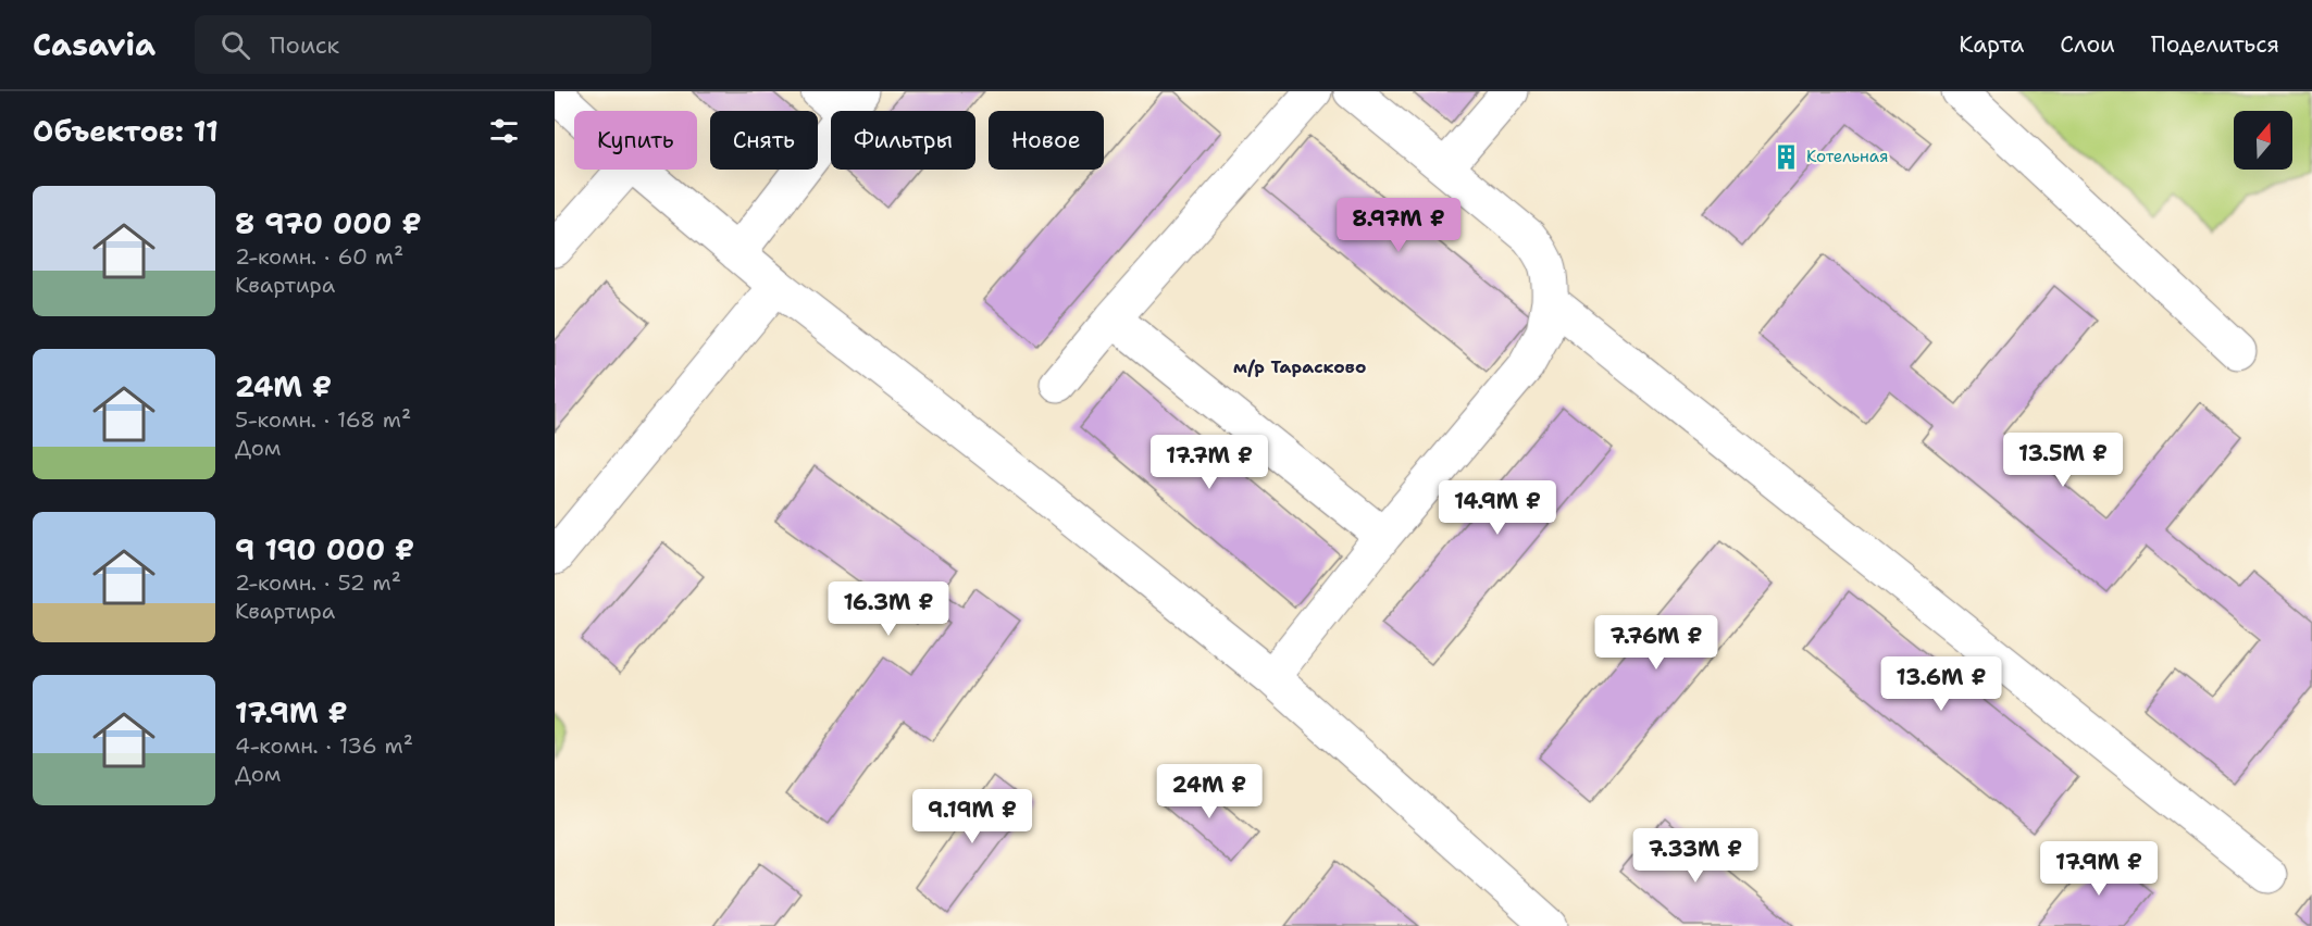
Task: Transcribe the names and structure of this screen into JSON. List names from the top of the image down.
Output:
{
  "districts": ["м/р Тарасково"],
  "places": {
    "building": ["Котельная"]
  },
  "north": "top",
  "page": {
    "header": "Casavia",
    "search": "Поиск",
    "nav": ["Карта", "Слои", "Поделиться"],
    "heading": "Объектов: 11",
    "chip": [
      "Купить",
      "Снять",
      "Фильтры",
      "Новое"
    ],
    "list": [
      {
        "name": "8 970 000 ₽",
        "note": "2-комн. · 60 m² · Квартира"
      },
      {
        "name": "24M ₽",
        "note": "5-комн. · 168 m² · Дом"
      },
      {
        "name": "9 190 000 ₽",
        "note": "2-комн. · 52 m² · Квартира"
      },
      {
        "name": "17.9M ₽",
        "note": "4-комн. · 136 m² · Дом"
      }
    ],
    "price": [
      "8.97M ₽",
      "13.5M ₽",
      "17.7M ₽",
      "14.9M ₽",
      "16.3M ₽",
      "7.76M ₽",
      "13.6M ₽",
      "24M ₽",
      "9.19M ₽",
      "7.33M ₽",
      "17.9M ₽"
    ]
  }
}
